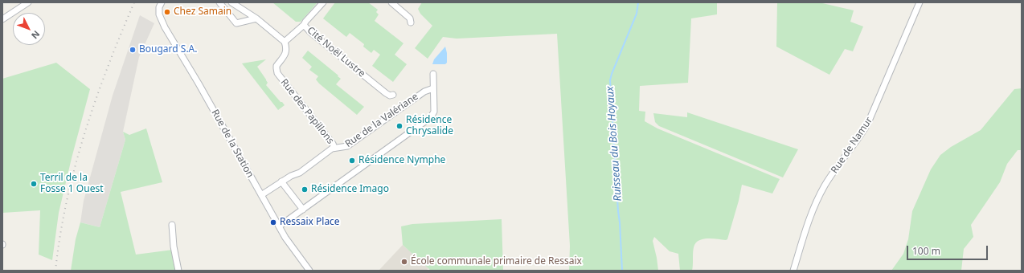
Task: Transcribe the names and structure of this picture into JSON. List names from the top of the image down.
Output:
{
  "streets": {
    "street": [
      "Cité Noël Lustre",
      "Rue des Papillons",
      "Rue de la Valériane",
      "Rue de la Station",
      "Rue de Namur"
    ]
  },
  "crossings": [
    ["Rue des Papillons", "Rue de la Valériane"],
    ["Rue de la Valériane", "Rue de la Station"]
  ],
  "water": ["Ruisseau du Bois Hoyaux"],
  "places": [
    "Chez Samain",
    "Bougard S.A.",
    "Résidence Chrysalide",
    "Résidence Nymphe",
    "Terril de la Fosse 1 Ouest",
    "Résidence Imago",
    "Ressaix Place",
    "École communale primaire de Ressaix"
  ],
  "scale_bar": "100 m",
  "north": "bottom right"
}
